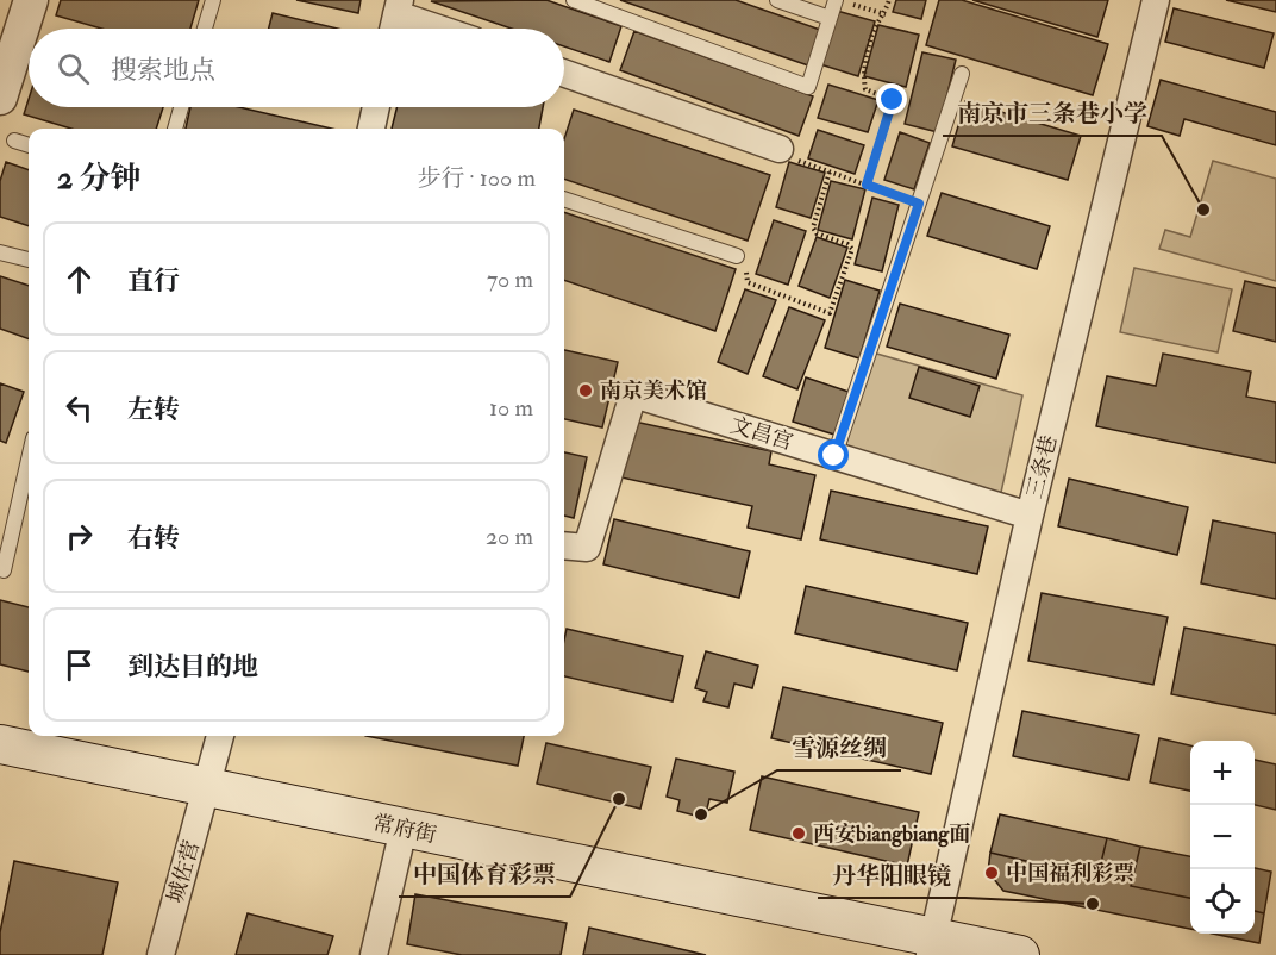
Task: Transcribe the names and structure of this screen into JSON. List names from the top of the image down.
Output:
{
  "streets": {
    "main road": ["常府街"],
    "street": ["文昌宫", "三条巷", "城佐营"]
  },
  "crossings": [
    ["文昌宫", "三条巷"],
    ["三条巷", "常府街"],
    ["常府街", "城佐营"]
  ],
  "places": [
    "南京市三条巷小学",
    "南京美术馆",
    "中国体育彩票",
    "雪源丝绸",
    "西安biangbiang面",
    "中国福利彩票",
    "丹华阳眼镜"
  ],
  "page": {
    "search": "搜索地点",
    "heading": ["2 分钟", "步行 · 100 m"],
    "list": [
      ["直行", "70 m"],
      ["左转", "10 m"],
      ["右转", "20 m"],
      "到达目的地"
    ],
    "map_buttons": ["+", "−"]
  }
}
